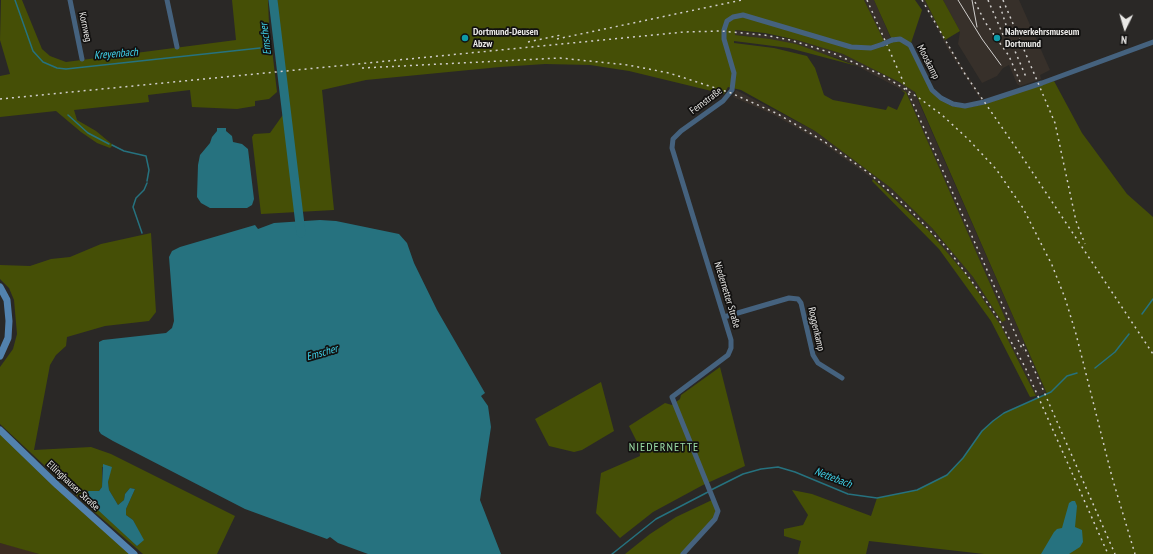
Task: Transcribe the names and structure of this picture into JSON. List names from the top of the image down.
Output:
{
  "streets": {
    "main road": ["Ellinghauser Straße"],
    "street": [
      "Kornweg",
      "Mooskamp",
      "Fernstraße",
      "Niedernetter Straße",
      "Roggenkamp"
    ]
  },
  "crossings": [
    ["Mooskamp", "Fernstraße"],
    ["Fernstraße", "Niedernetter Straße"],
    ["Niedernetter Straße", "Roggenkamp"]
  ],
  "districts": ["NIEDERNETTE"],
  "water": ["Emscher", "Kreyenbach", "Nettebach"],
  "places": ["Dortmund-Deusen Abzw", "Nahverkehrsmuseum Dortmund"],
  "north": "bottom"
}
